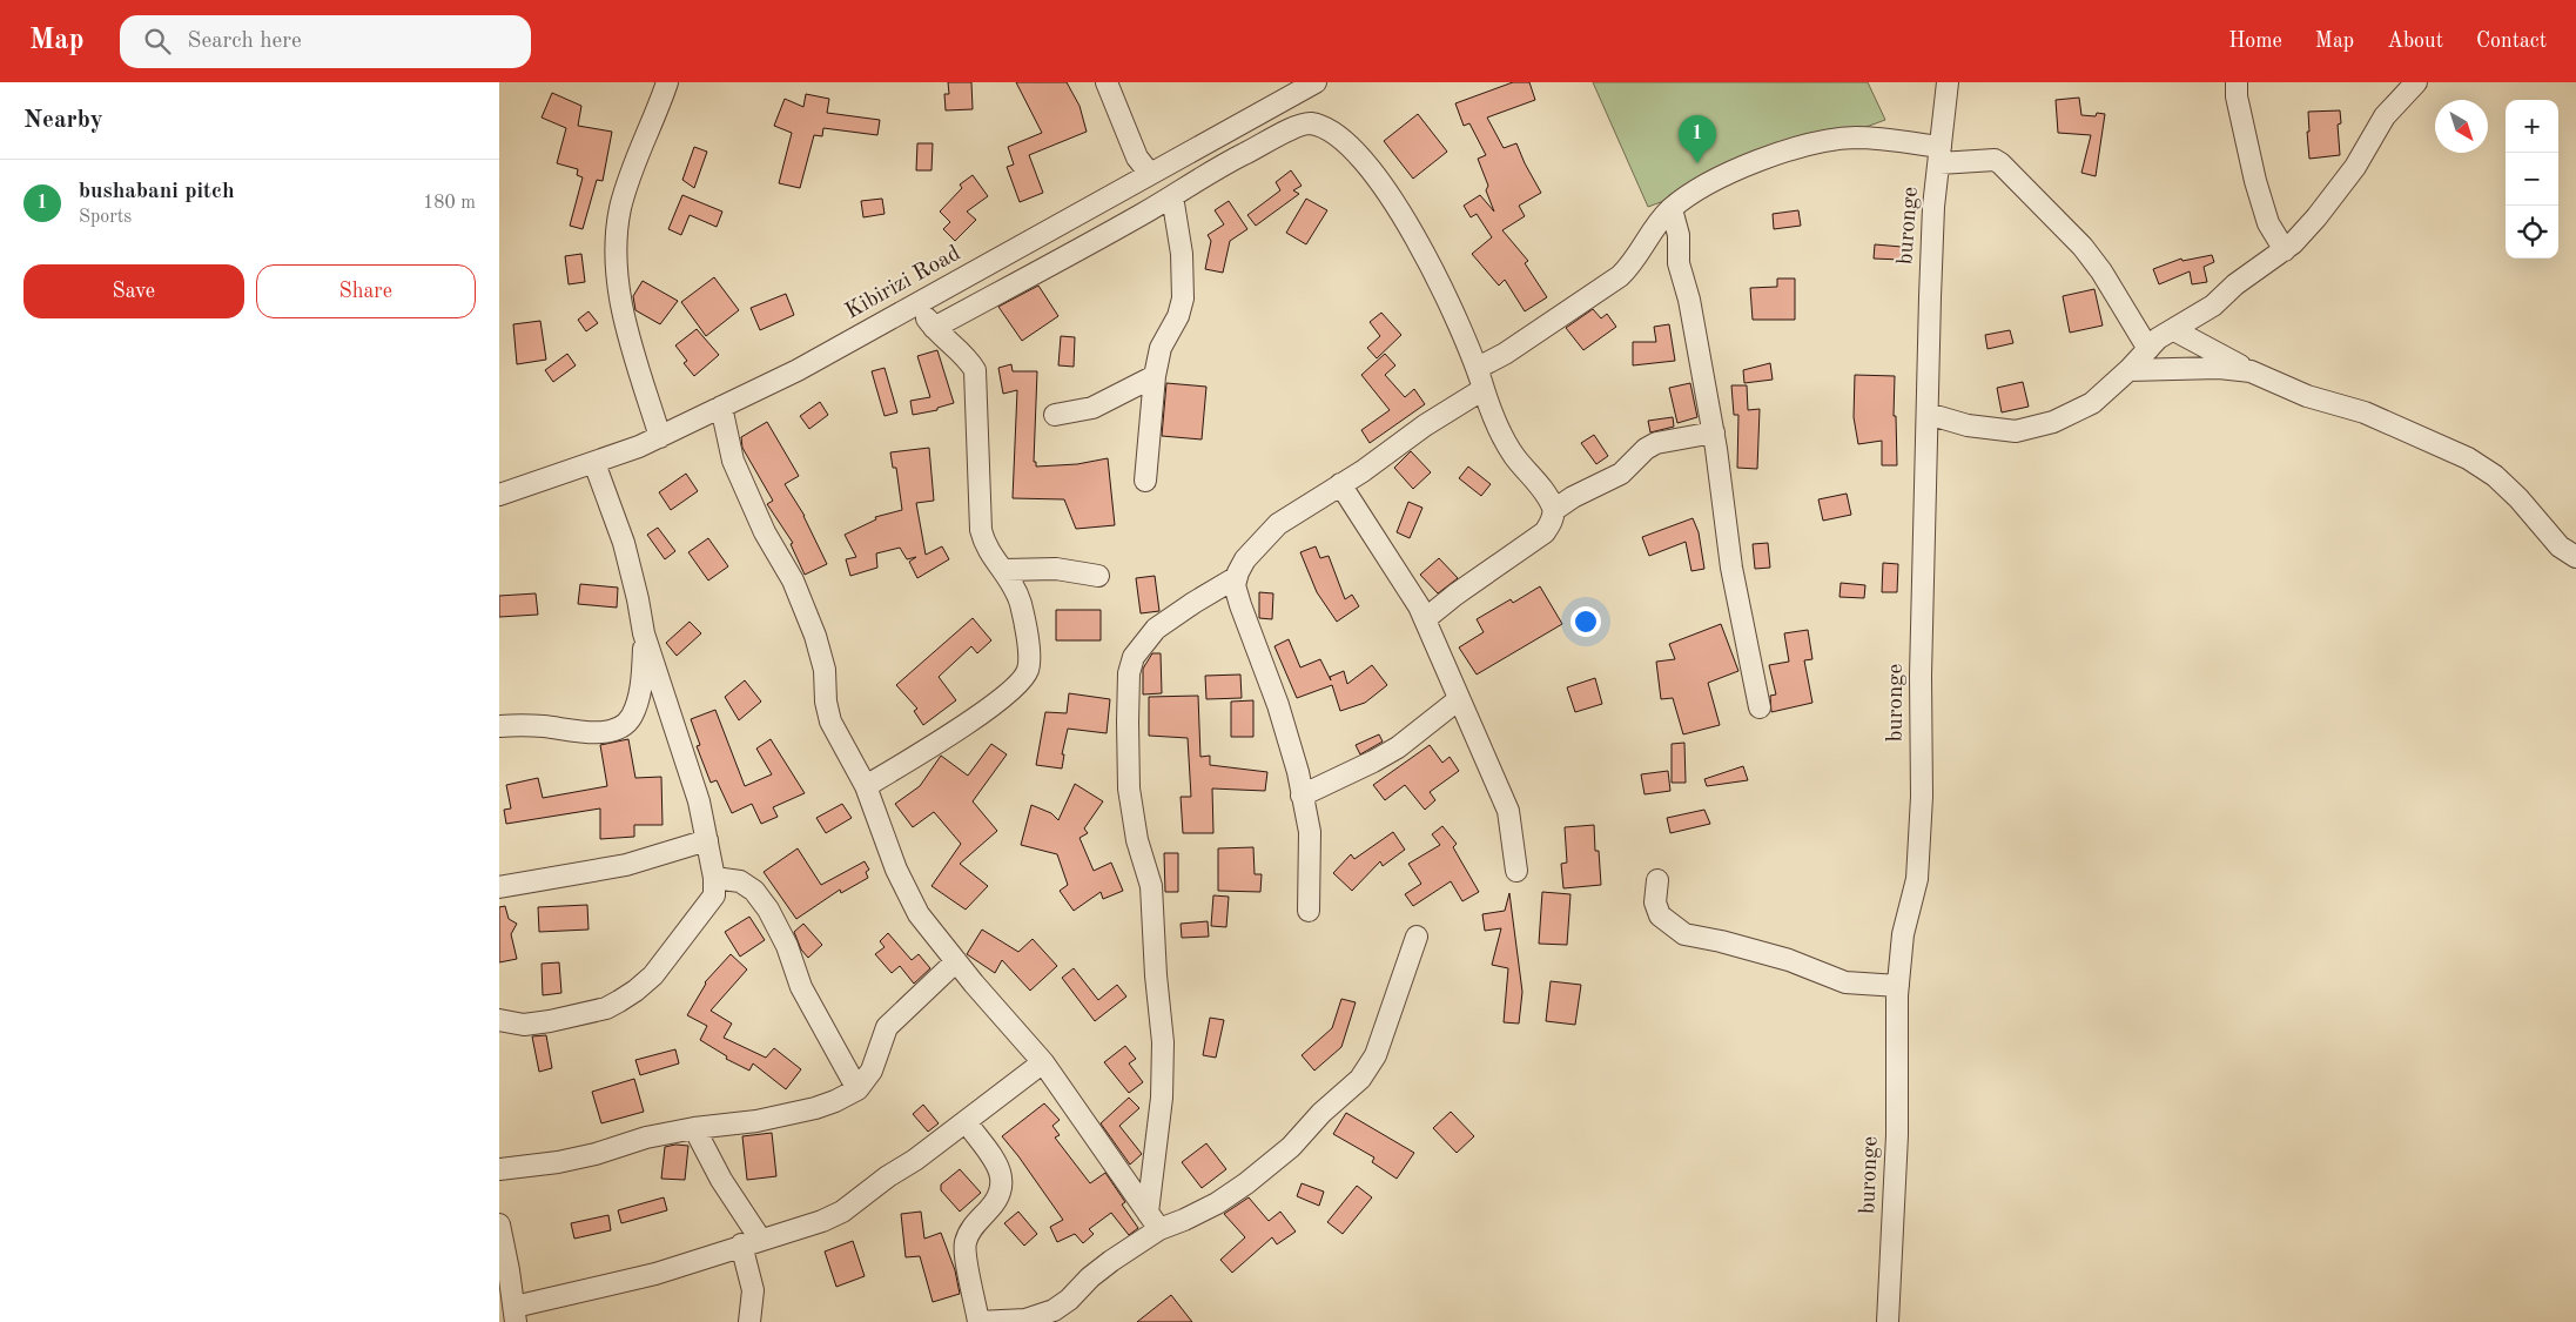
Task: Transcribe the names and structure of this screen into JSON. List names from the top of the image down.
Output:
{
  "streets": {
    "street": ["buronge", "Kibirizi Road"]
  },
  "north": "bottom right",
  "page": {
    "header": "Map",
    "search": "Search here",
    "nav": [
      "Home",
      "Map",
      "About",
      "Contact"
    ],
    "heading": "Nearby",
    "map_buttons": ["+", "−"],
    "pins": "1",
    "list": [
      {
        "mark": "1",
        "name": "bushabani pitch",
        "note": "Sports",
        "value": "180 m"
      }
    ],
    "buttons": ["Save", "Share"]
  }
}
